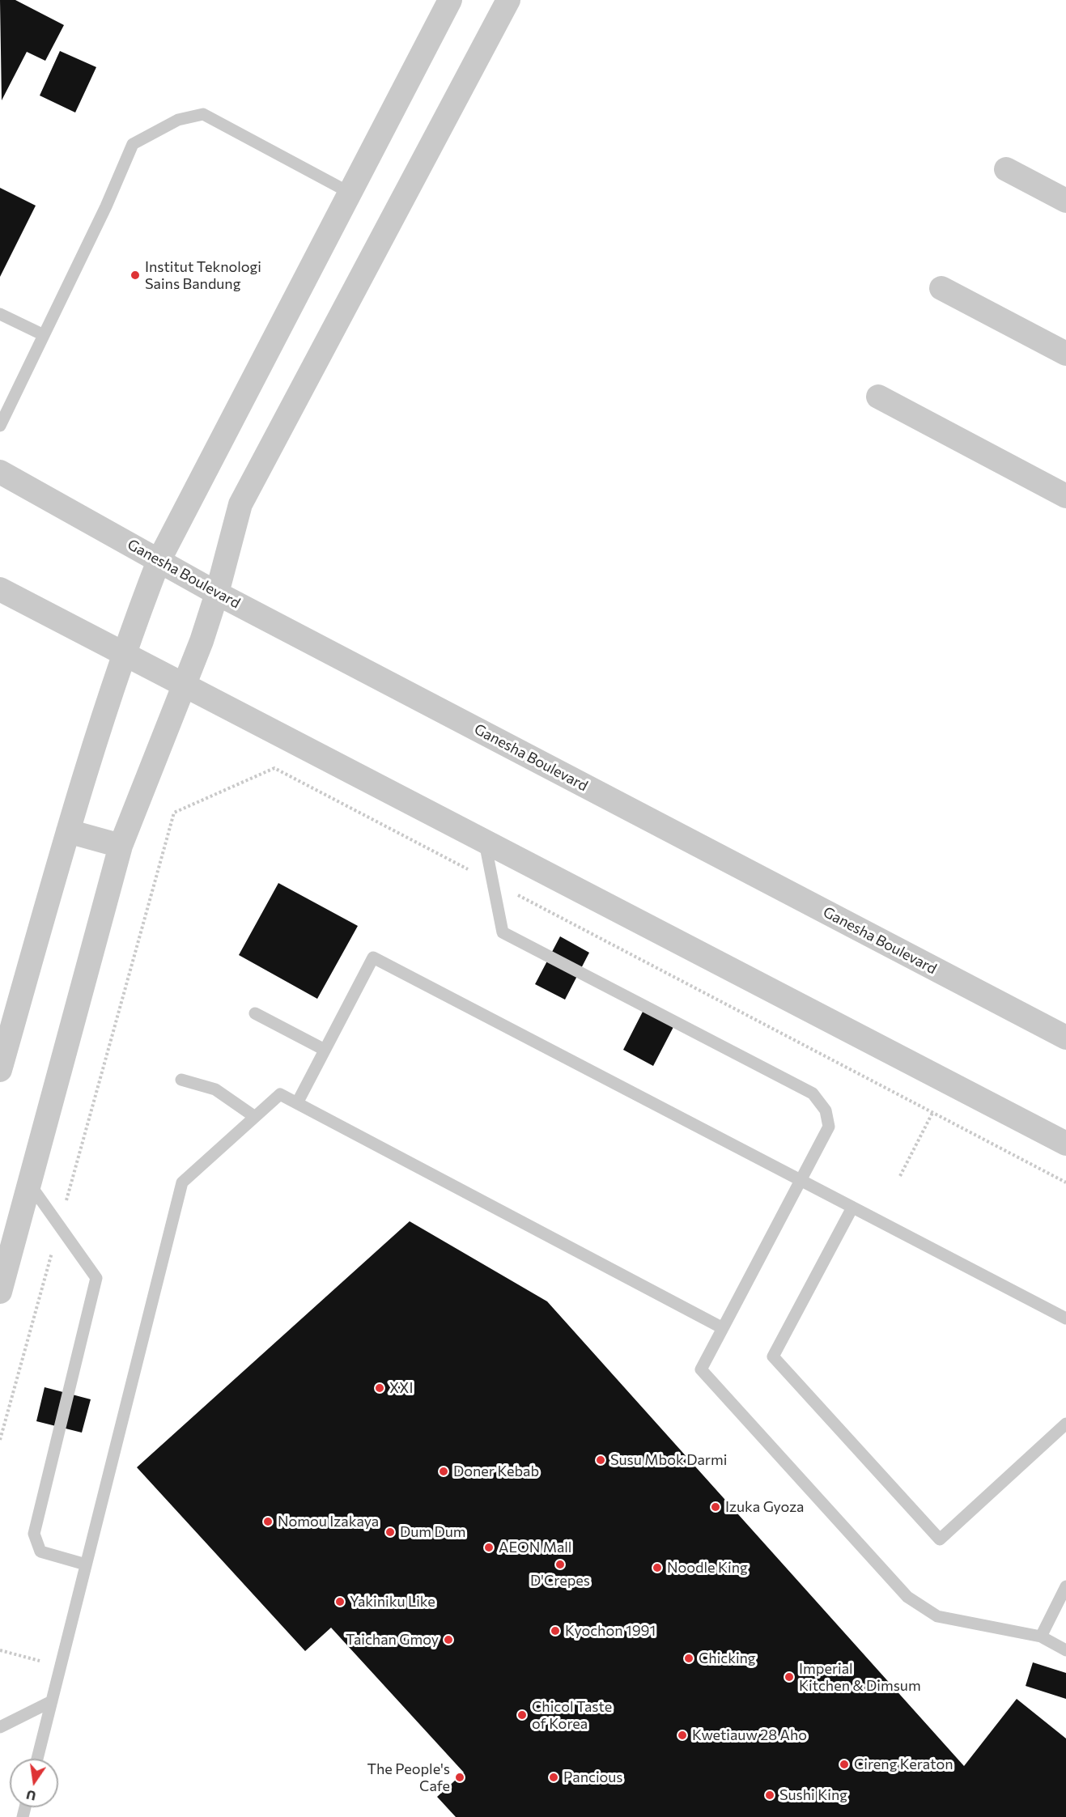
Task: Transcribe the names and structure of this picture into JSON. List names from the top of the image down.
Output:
{
  "streets": {
    "street": ["Ganesha Boulevard"]
  },
  "places": [
    "Institut Teknologi Sains Bandung",
    "XXI",
    "Susu Mbok Darmi",
    "Doner Kebab",
    "Izuka Gyoza",
    "Nomou Izakaya",
    "Dum Dum",
    "AEON Mall",
    "D'Crepes",
    "Noodle King",
    "Yakiniku Like",
    "Kyochon 1991",
    "Taichan Gmoy",
    "Chicking",
    "Imperial Kitchen & Dimsum",
    "Chicol Taste of Korea",
    "Kwetiauw 28 Aho",
    "Cireng Keraton",
    "The People's Cafe",
    "Pancious",
    "Sushi King"
  ],
  "north": "bottom"
}
